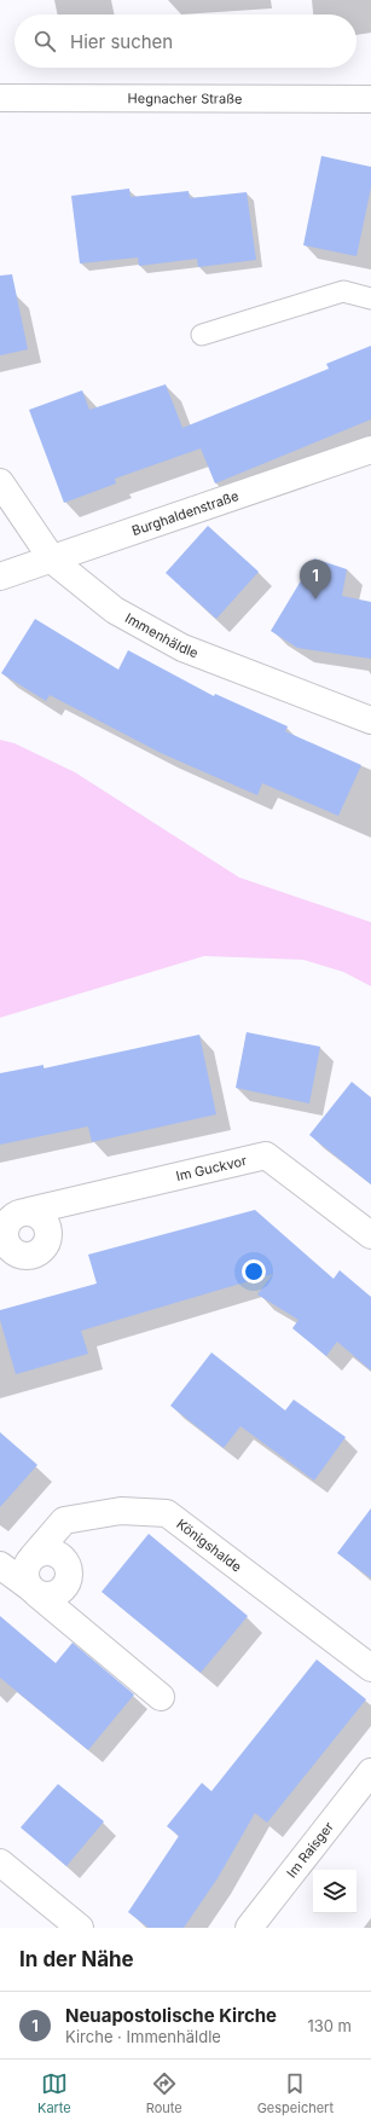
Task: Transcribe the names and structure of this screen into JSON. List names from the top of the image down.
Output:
{
  "streets": {
    "street": [
      "Hegnacher Straße",
      "Burghaldenstraße",
      "Immenhäldle",
      "Im Guckvor",
      "Königshalde",
      "Im Raisger"
    ]
  },
  "crossings": [
    ["Burghaldenstraße", "Immenhäldle"]
  ],
  "page": {
    "search": "Hier suchen",
    "pins": "1",
    "heading": "In der Nähe",
    "list": [
      {
        "mark": "1",
        "name": "Neuapostolische Kirche",
        "note": "Kirche · Immenhäldle",
        "value": "130 m"
      }
    ],
    "nav": ["Karte", "Route", "Gespeichert"]
  }
}
